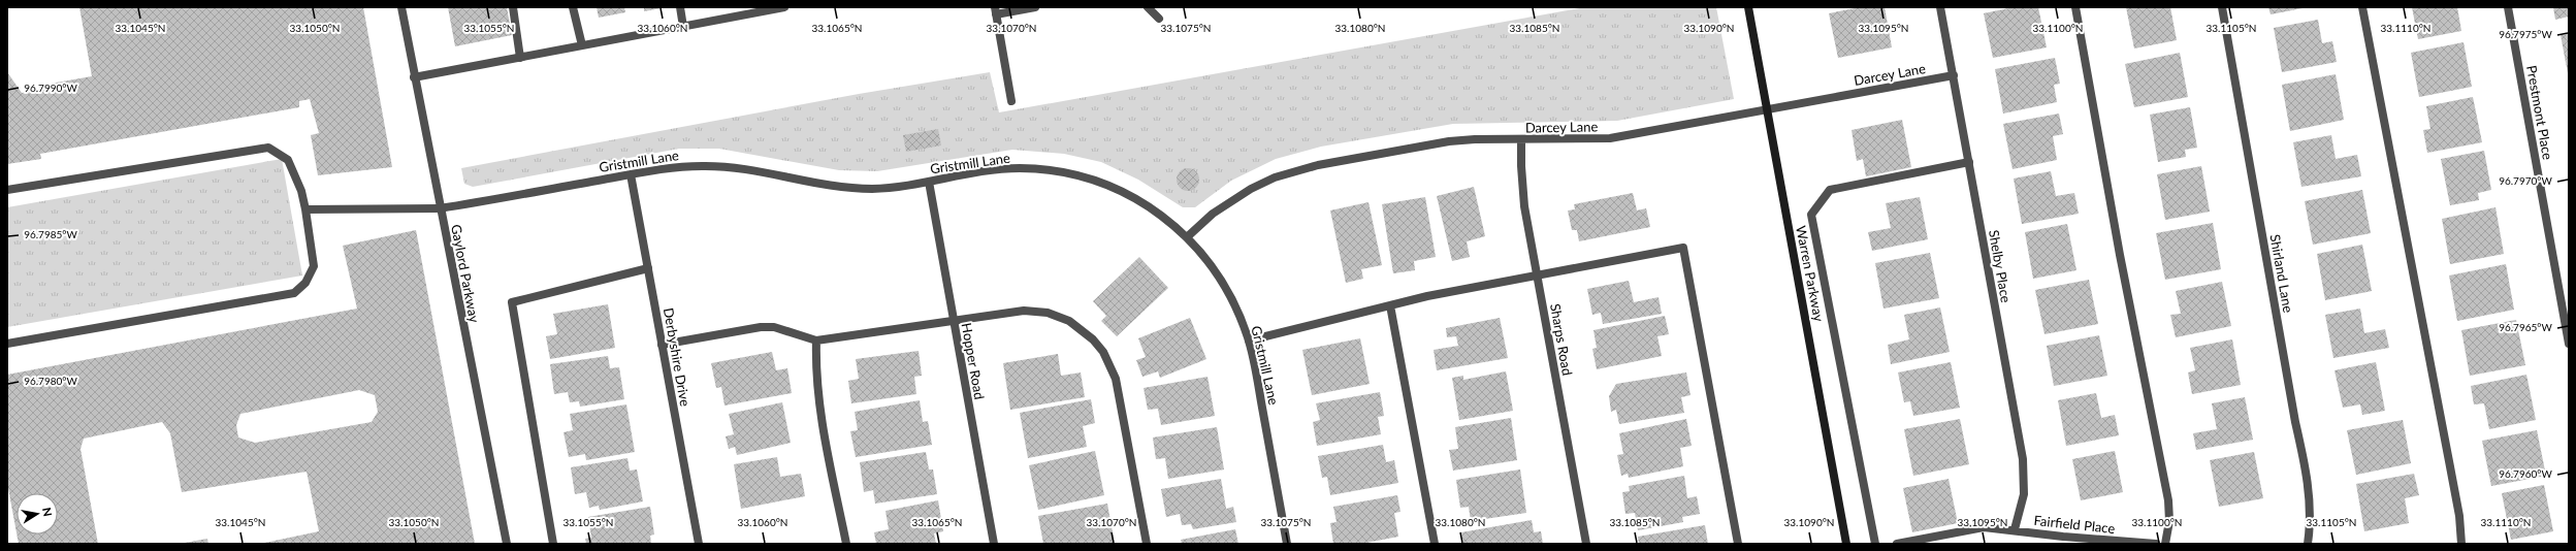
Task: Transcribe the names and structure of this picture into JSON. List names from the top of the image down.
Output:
{
  "streets": {
    "main road": ["Warren Parkway"],
    "street": [
      "Darcey Lane",
      "Prestmont Place",
      "Gristmill Lane",
      "Shelby Place",
      "Gaylord Parkway",
      "Shirland Lane",
      "Sharps Road",
      "Derbyshire Drive",
      "Hopper Road",
      "Fairfield Place"
    ]
  },
  "crossings": [
    ["Darcey Lane", "Gristmill Lane"],
    ["Darcey Lane", "Shelby Place"],
    ["Darcey Lane", "Warren Parkway"],
    ["Darcey Lane", "Sharps Road"],
    ["Gristmill Lane", "Gaylord Parkway"],
    ["Gristmill Lane", "Derbyshire Drive"],
    ["Gristmill Lane", "Hopper Road"],
    ["Shelby Place", "Fairfield Place"]
  ],
  "north": "right",
  "coordinates": [
    "33.1045°N",
    "33.1050°N",
    "33.1055°N",
    "33.1060°N",
    "33.1065°N",
    "33.1070°N",
    "33.1075°N",
    "33.1080°N",
    "33.1085°N",
    "33.1090°N",
    "33.1095°N",
    "33.1100°N",
    "33.1105°N",
    "33.1110°N",
    "96.7975°W",
    "96.7990°W",
    "96.7970°W",
    "96.7985°W",
    "96.7965°W",
    "96.7980°W",
    "96.7960°W"
  ]
}
